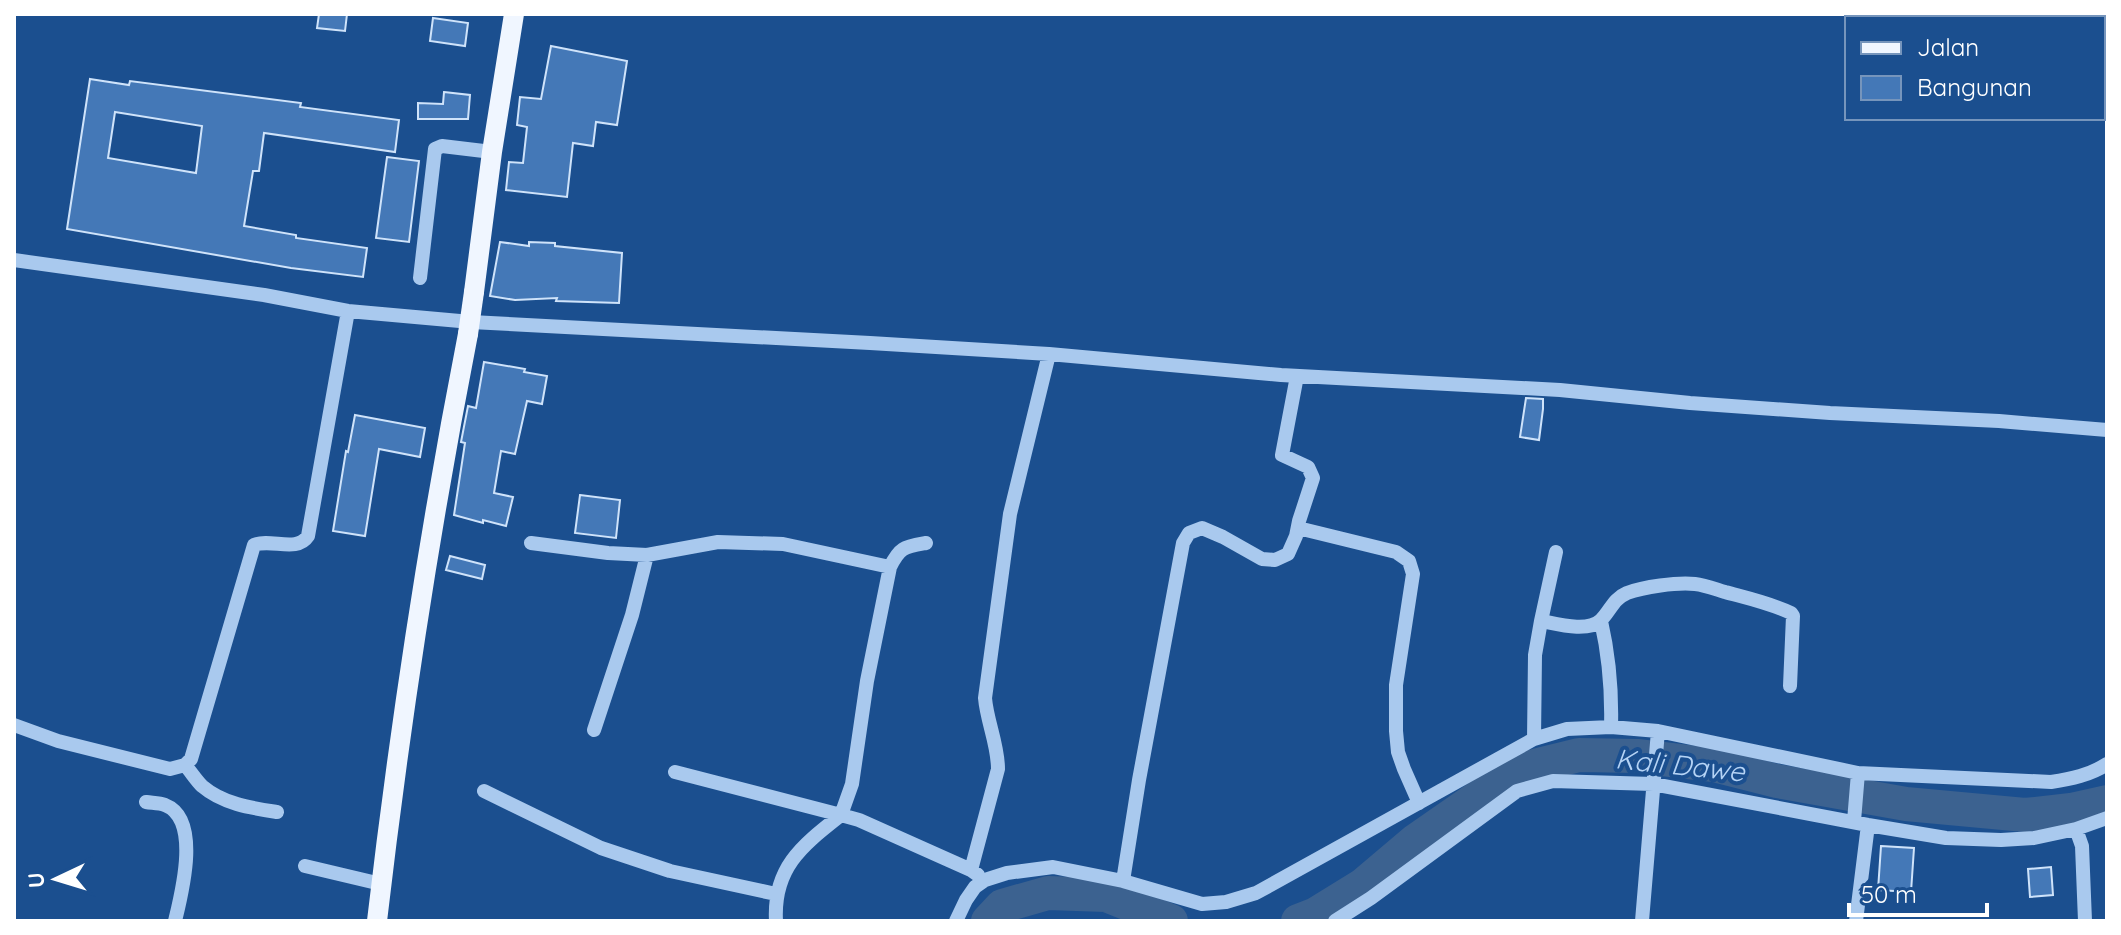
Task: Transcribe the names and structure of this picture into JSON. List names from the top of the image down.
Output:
{
  "water": ["Kali Dawe"],
  "legend": ["Jalan", "Bangunan"],
  "scale_bar": "50 m",
  "north": "left"
}
